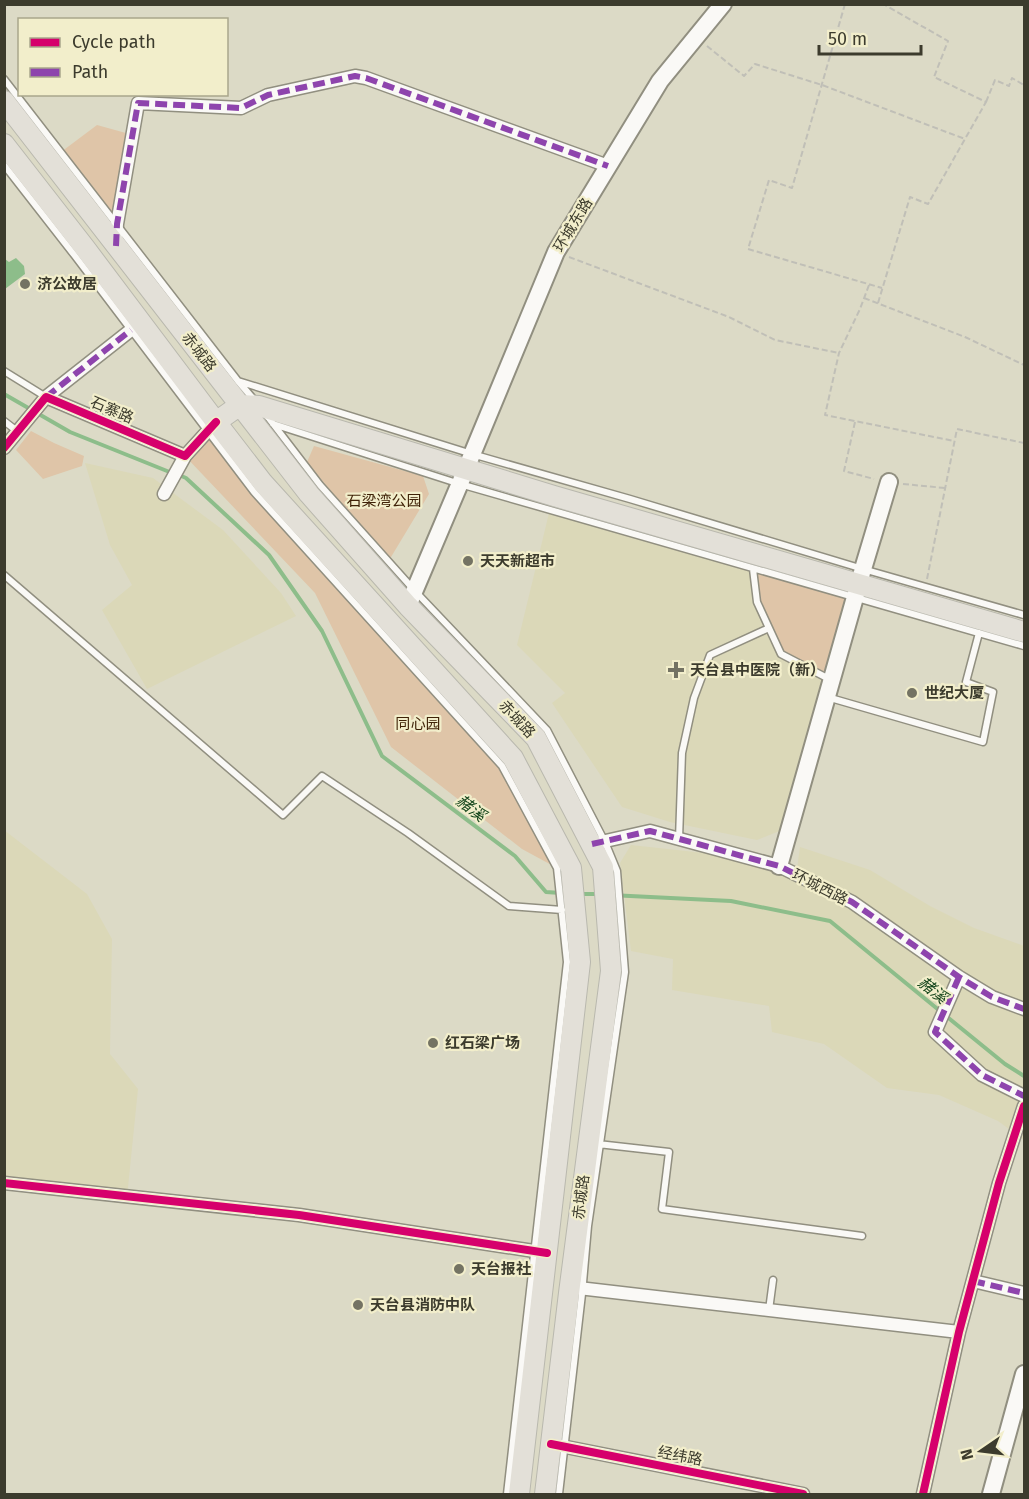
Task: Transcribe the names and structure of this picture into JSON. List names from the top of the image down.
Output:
{
  "streets": {
    "main road": ["环城东路", "赤城路"],
    "street": ["石寨路", "环城西路", "经纬路"]
  },
  "crossings": [
    ["环城东路", "赤城路"],
    ["赤城路", "环城西路"],
    ["赤城路", "经纬路"]
  ],
  "water": ["赭溪"],
  "parks": ["石梁湾公园", "同心园"],
  "places": {
    "other": [
      "济公故居",
      "天天新超市",
      "世纪大厦",
      "红石梁广场",
      "天台报社",
      "天台县消防中队"
    ],
    "health": ["天台县中医院（新）"]
  },
  "legend": ["Cycle path", "Path"],
  "scale_bar": "50 m",
  "north": "left"
}
